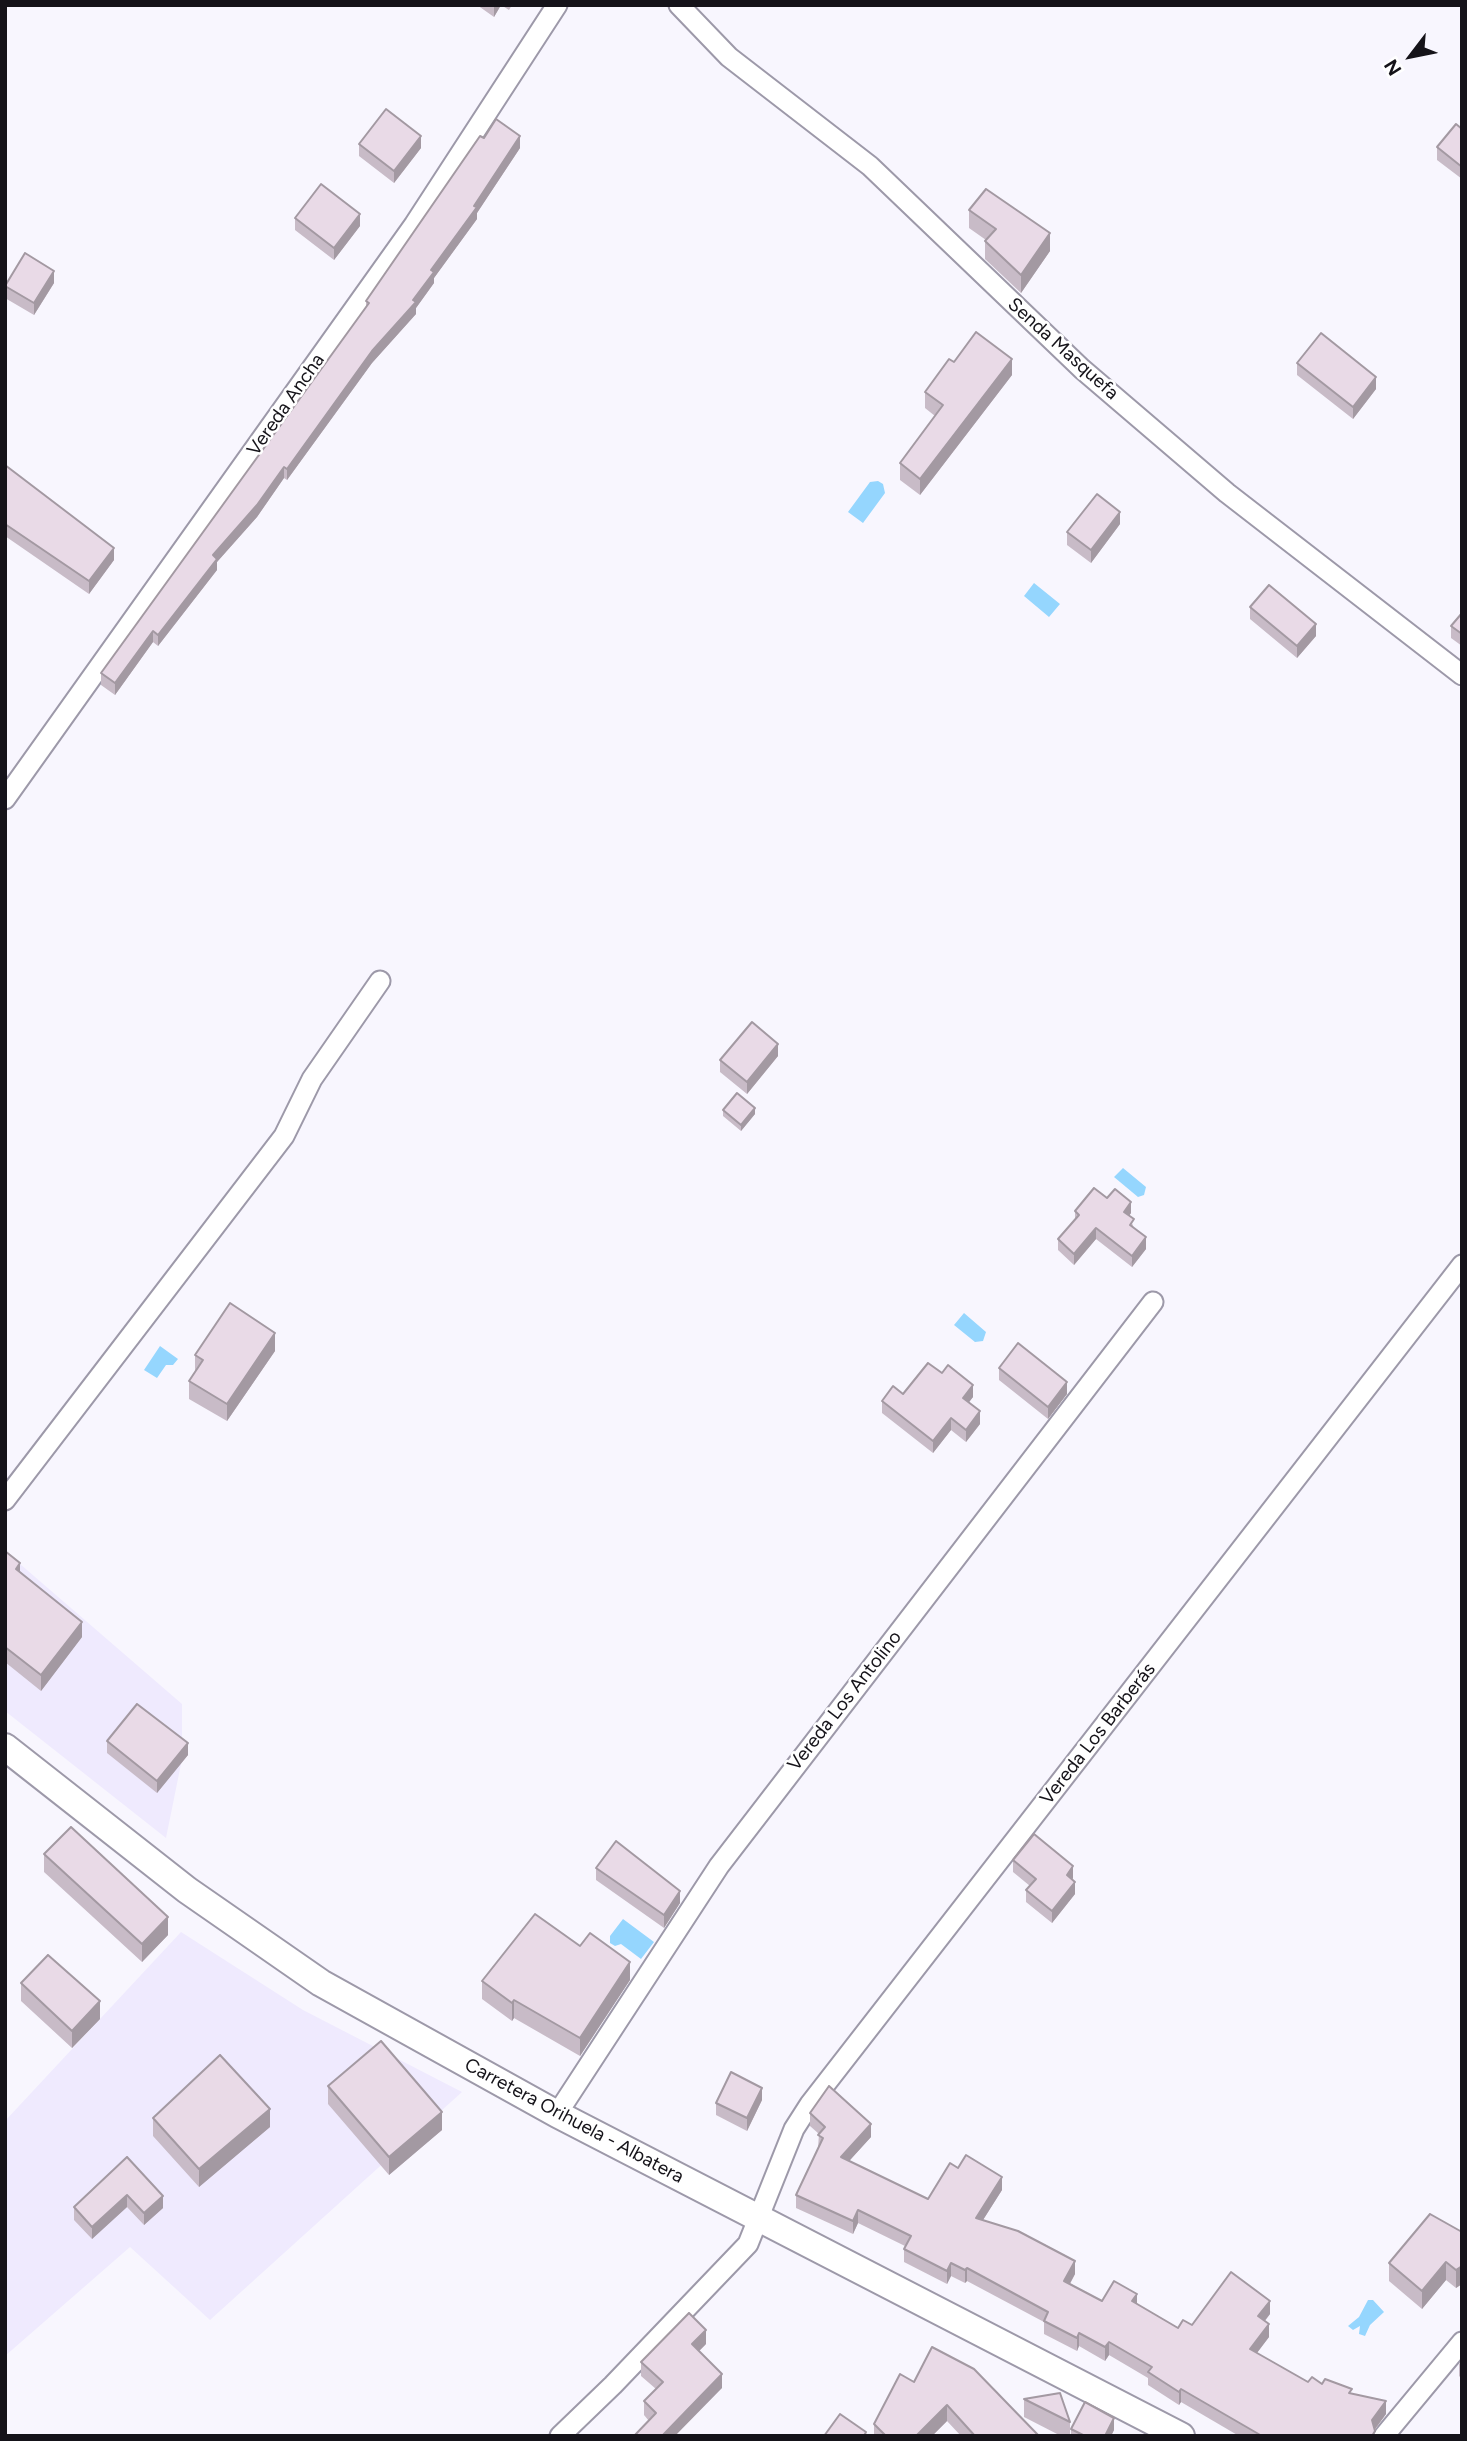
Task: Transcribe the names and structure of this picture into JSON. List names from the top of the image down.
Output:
{
  "streets": {
    "main road": ["Carretera Orihuela - Albatera"],
    "street": [
      "Senda Masquefa",
      "Vereda Ancha",
      "Vereda Los Antolino",
      "Vereda Los Barberás"
    ]
  },
  "crossings": [
    ["Vereda Los Antolino", "Carretera Orihuela - Albatera"],
    ["Vereda Los Barberás", "Carretera Orihuela - Albatera"]
  ],
  "north": "bottom left"
}
